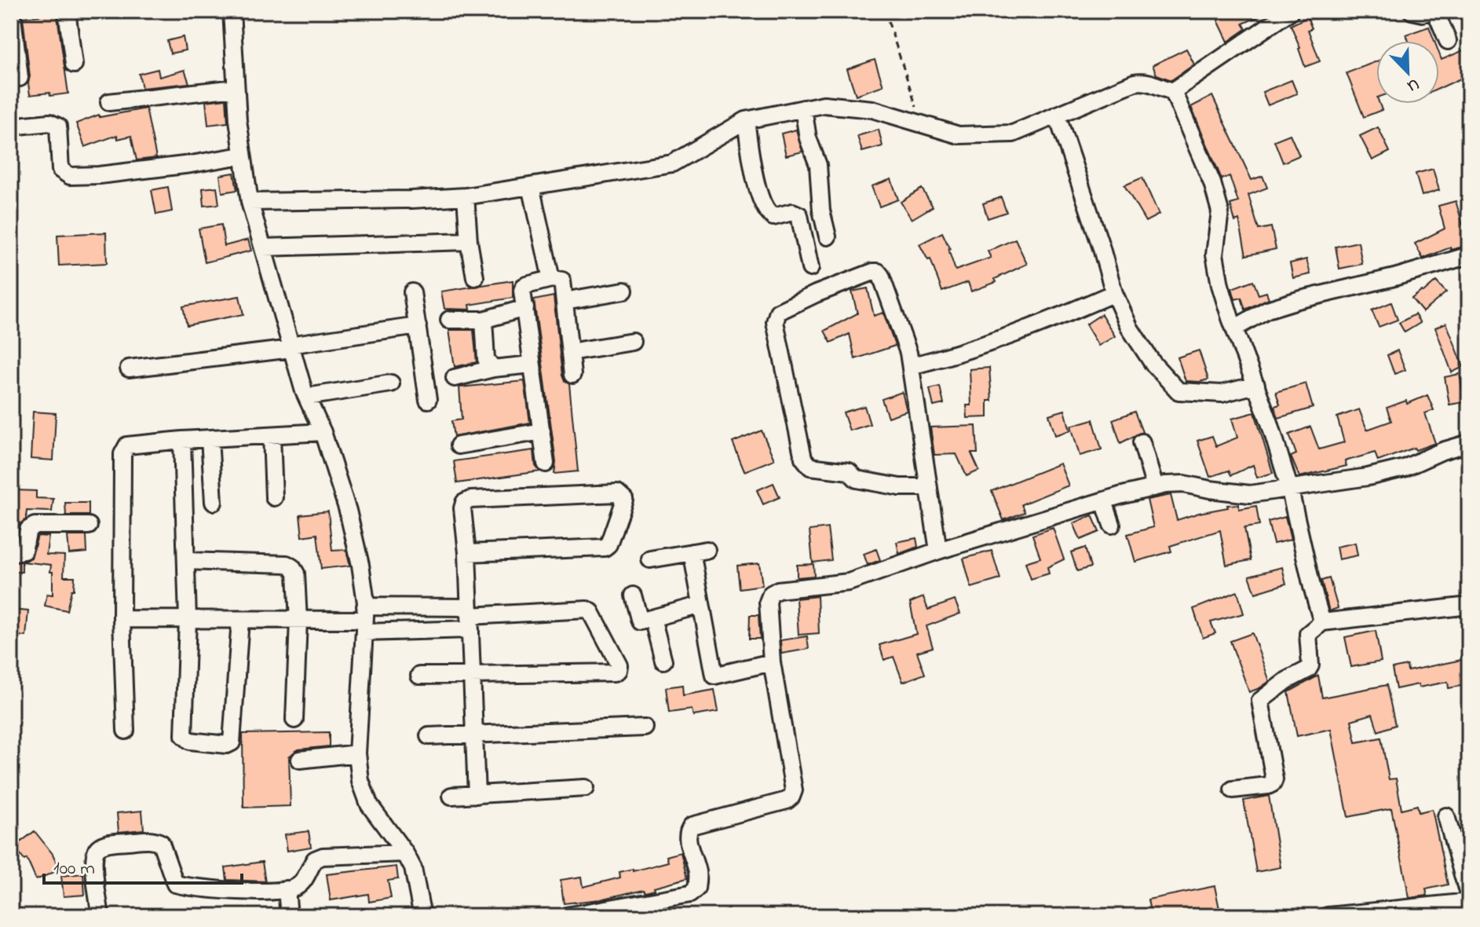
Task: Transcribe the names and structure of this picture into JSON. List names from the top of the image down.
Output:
{
  "scale_bar": "100 m",
  "north": "bottom right"
}
